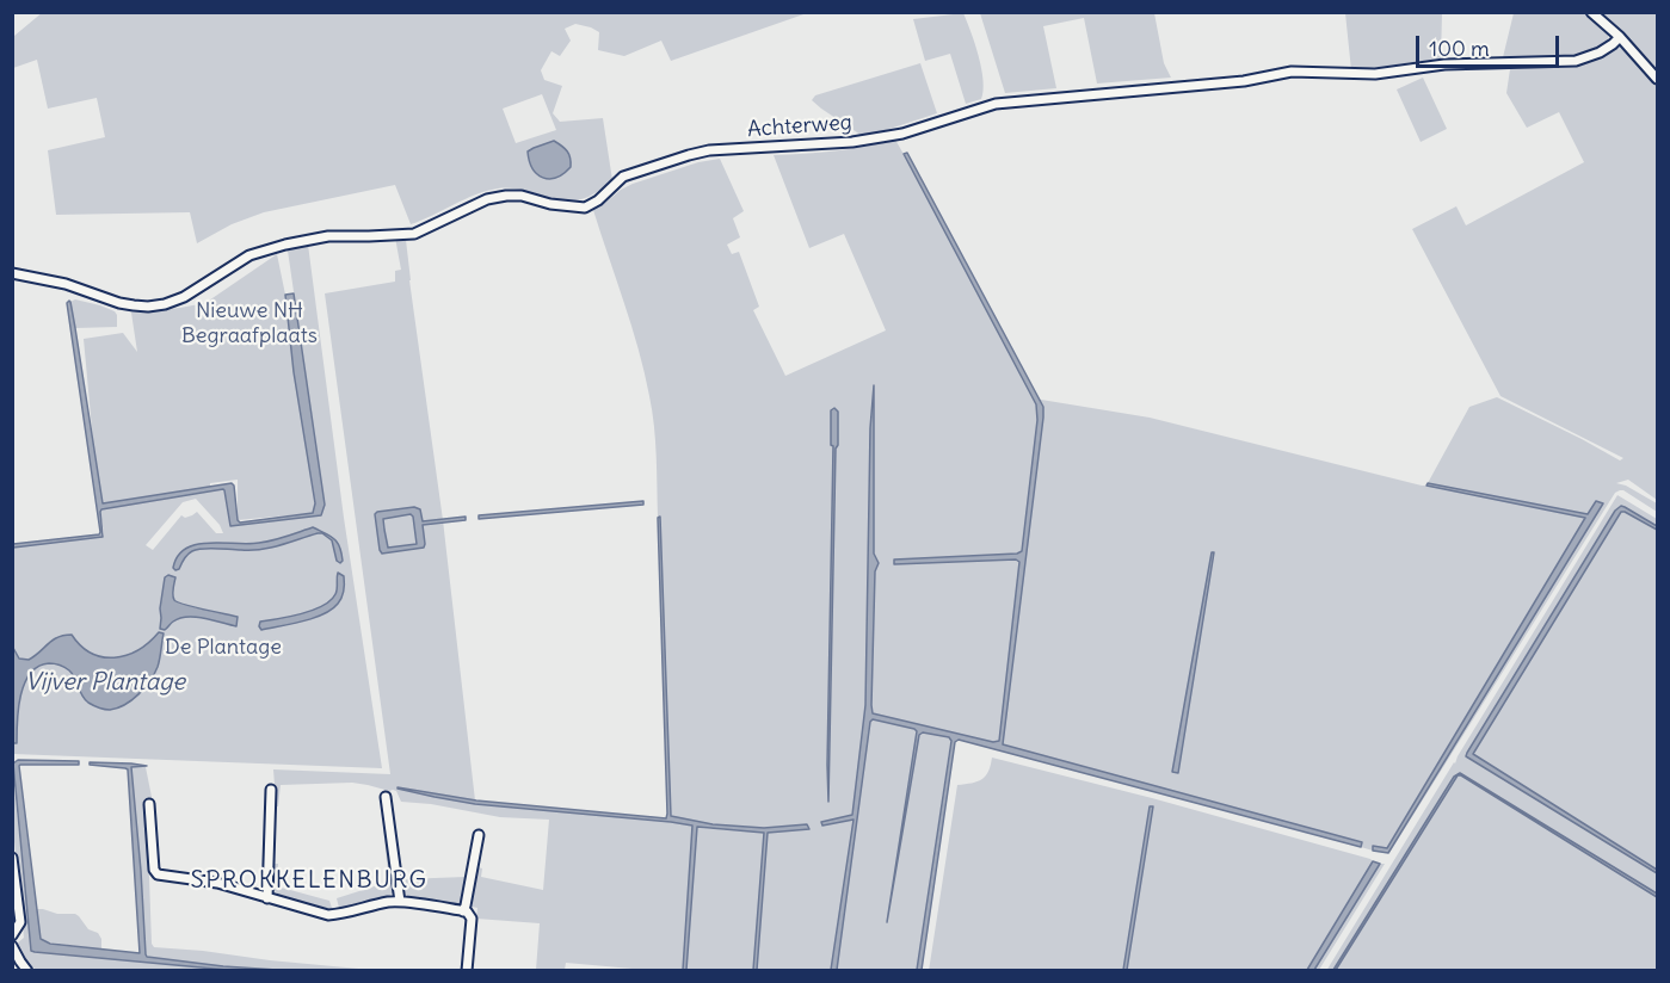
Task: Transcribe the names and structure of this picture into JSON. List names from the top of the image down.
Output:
{
  "streets": {
    "street": ["Achterweg"]
  },
  "districts": ["SPROKKELENBURG"],
  "water": ["Vijver Plantage"],
  "parks": ["Nieuwe NH Begraafplaats", "De Plantage"],
  "scale_bar": "100 m"
}
